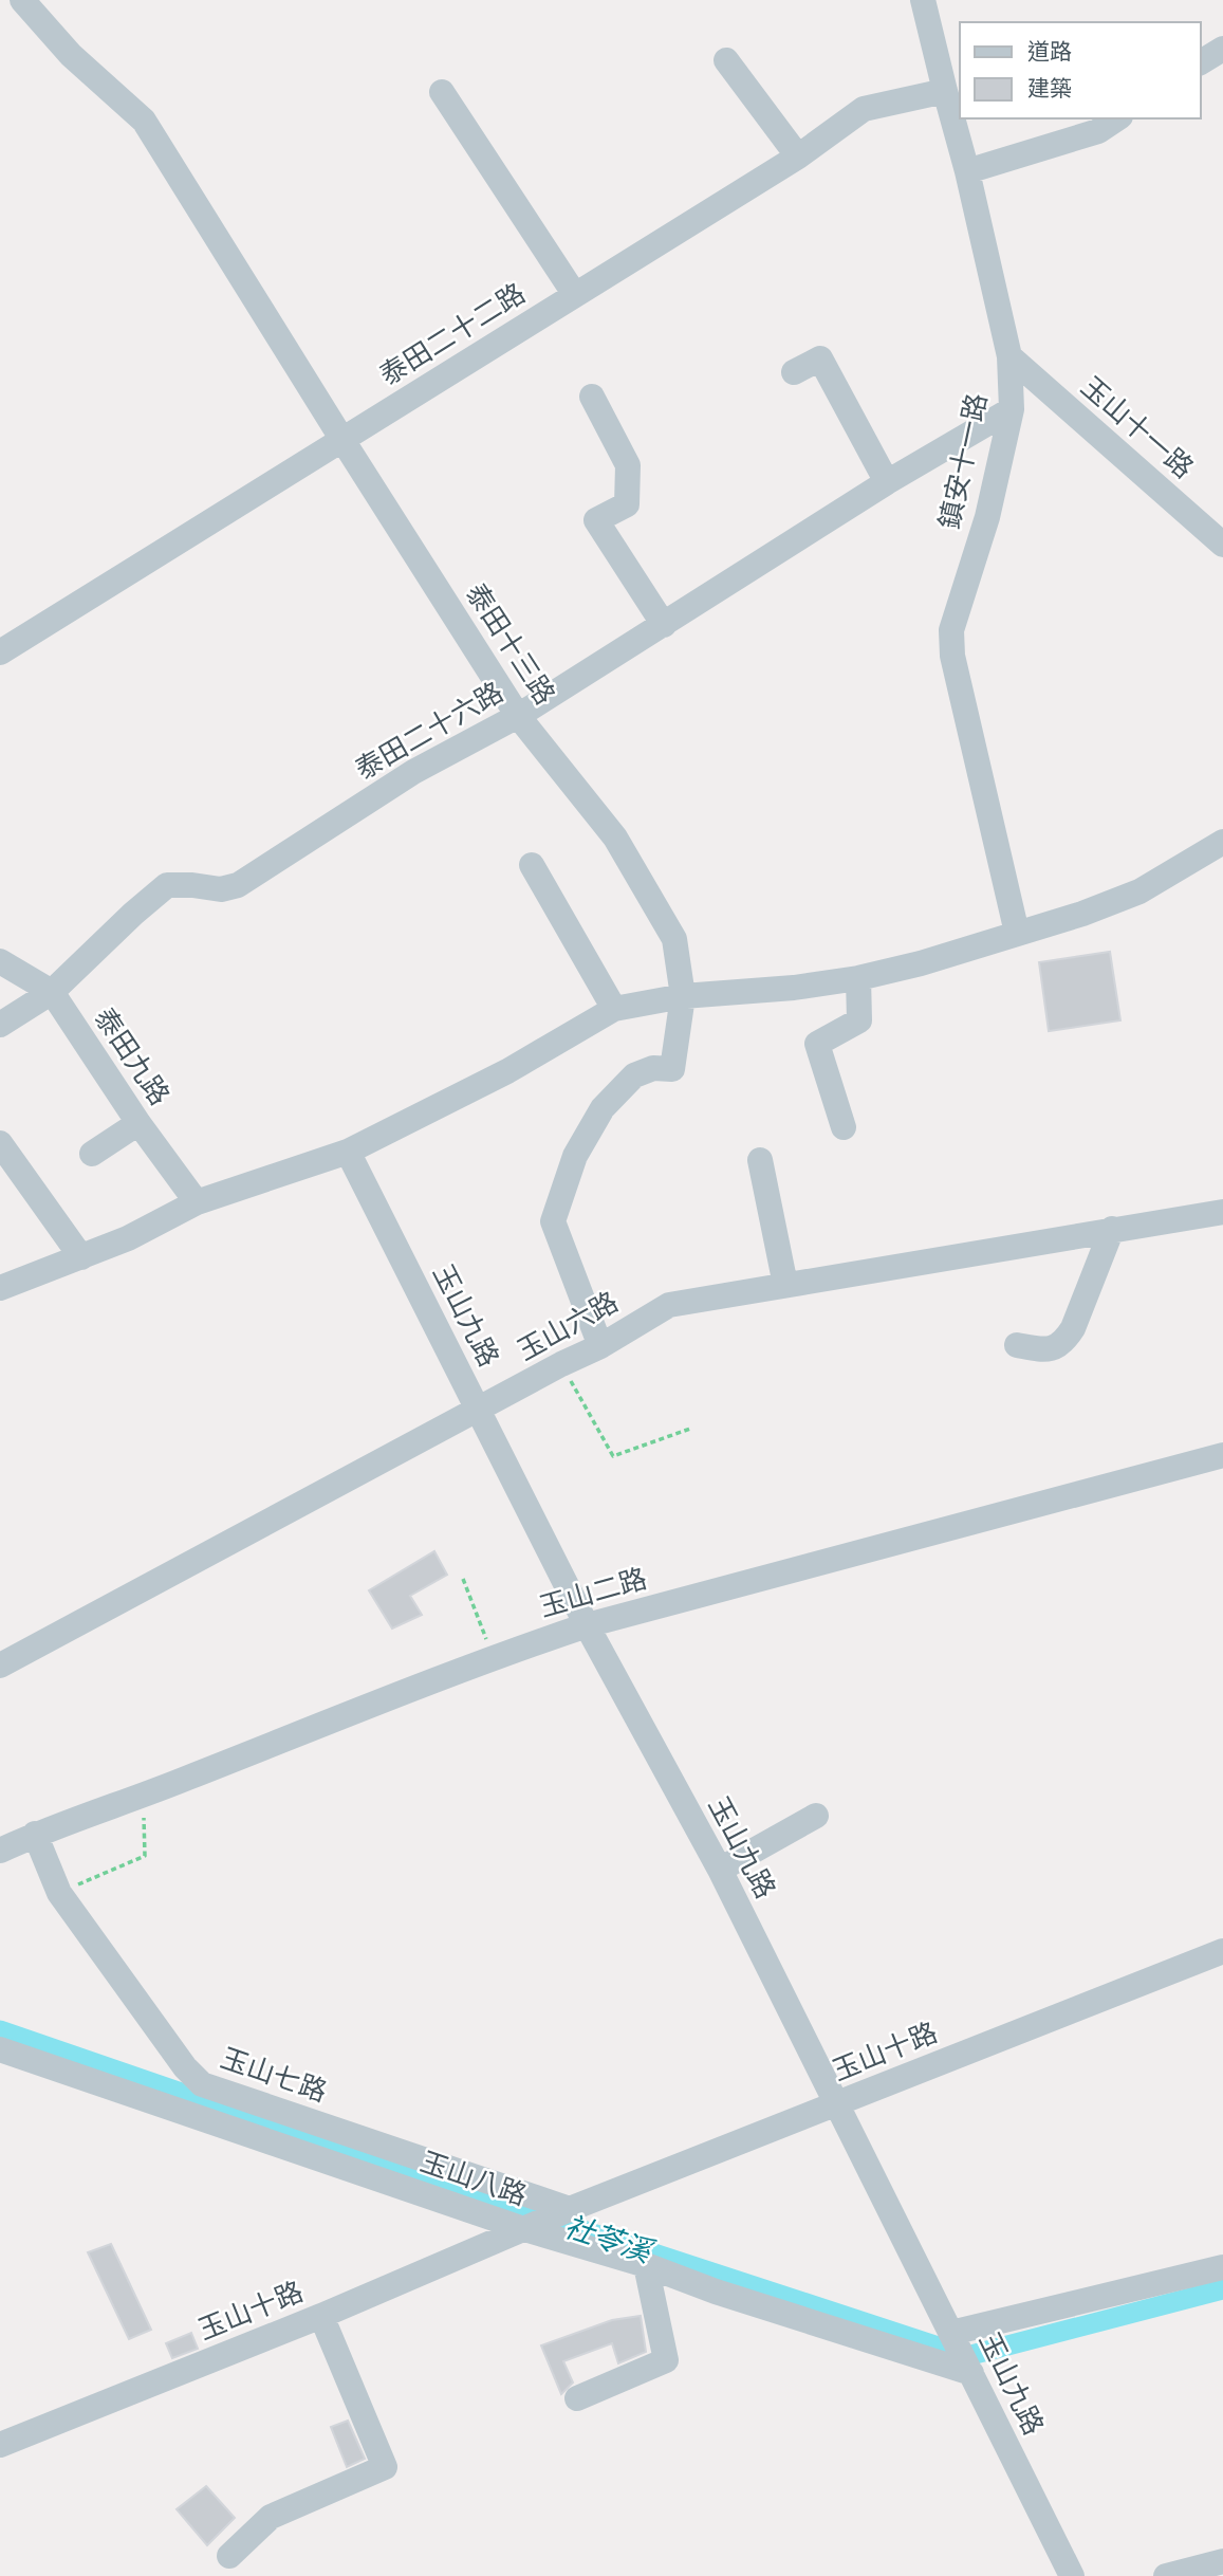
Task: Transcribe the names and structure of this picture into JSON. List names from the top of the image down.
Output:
{
  "streets": {
    "street": [
      "泰田二十二路",
      "玉山十一路",
      "鎮安十一路",
      "泰田十三路",
      "泰田二十六路",
      "泰田九路",
      "玉山九路",
      "玉山六路",
      "玉山二路",
      "玉山十路",
      "玉山七路",
      "玉山八路"
    ]
  },
  "crossings": [
    ["泰田二十二路", "鎮安十一路"],
    ["泰田二十二路", "泰田十三路"],
    ["玉山十一路", "鎮安十一路"],
    ["鎮安十一路", "泰田二十六路"],
    ["泰田十三路", "泰田二十六路"],
    ["泰田十三路", "玉山六路"],
    ["泰田二十六路", "泰田九路"],
    ["玉山九路", "玉山六路"],
    ["玉山九路", "玉山二路"],
    ["玉山九路", "玉山十路"],
    ["玉山九路", "玉山八路"],
    ["玉山二路", "玉山七路"],
    ["玉山十路", "玉山七路"],
    ["玉山十路", "玉山八路"]
  ],
  "water": ["社苓溪"],
  "legend": ["道路", "建築"]
}
